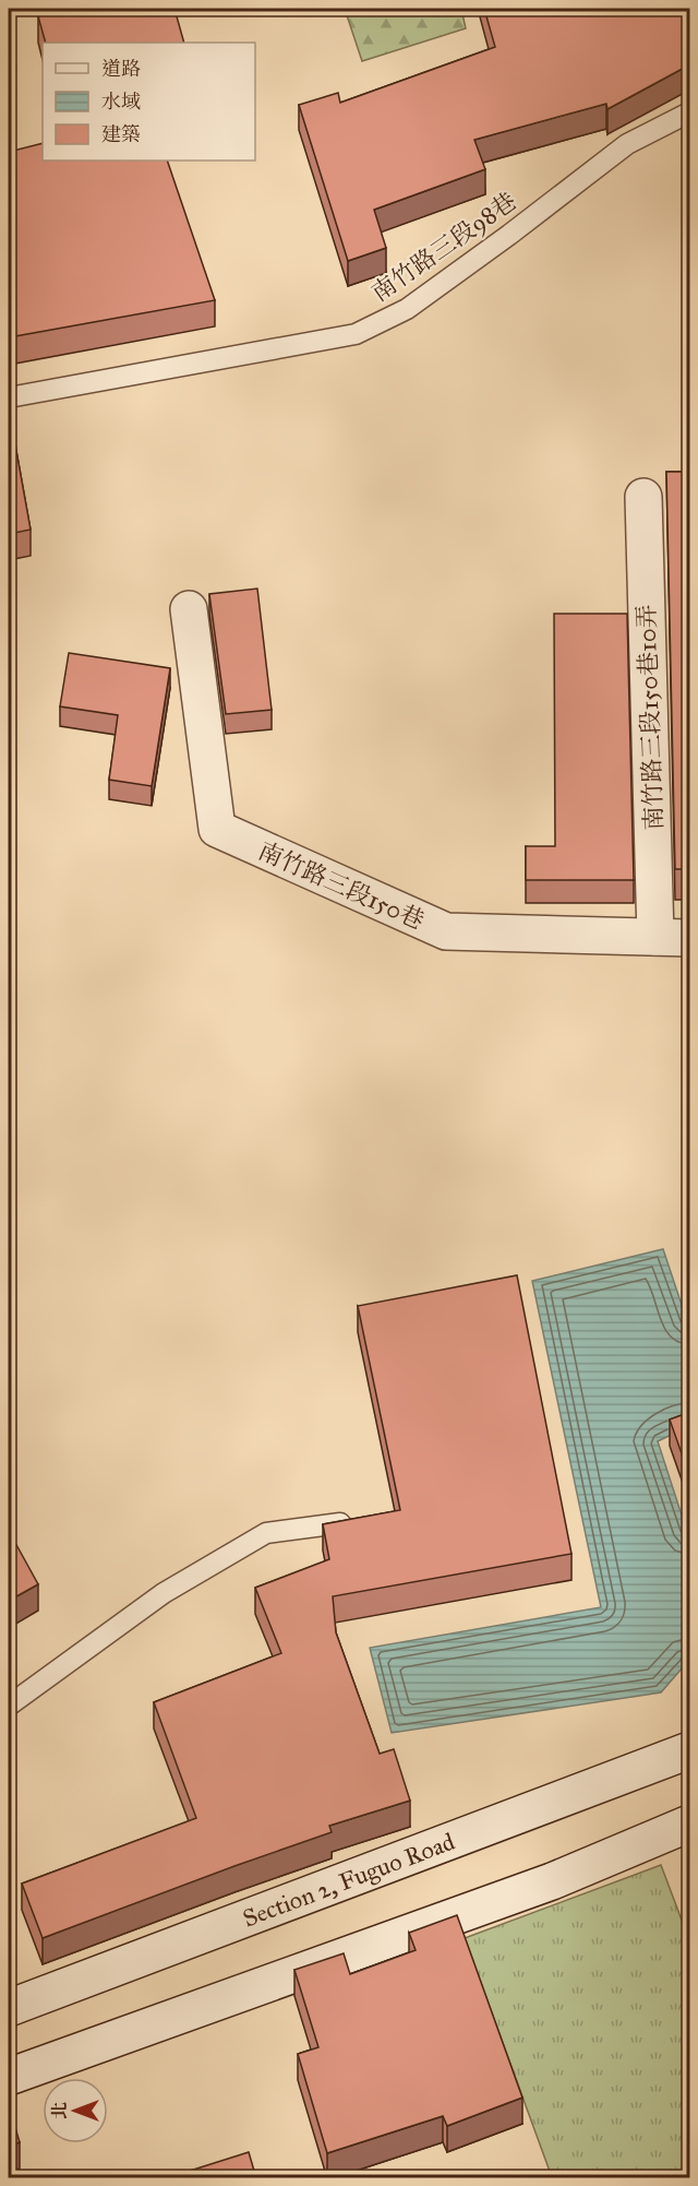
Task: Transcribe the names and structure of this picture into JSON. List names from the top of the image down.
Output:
{
  "streets": {
    "street": ["南竹路三段150巷10弄", "南竹路三段150巷", "Section 2, Fuguo Road"],
    "lane": ["南竹路三段98巷"]
  },
  "crossings": [
    ["南竹路三段150巷10弄", "南竹路三段150巷"]
  ],
  "legend": ["道路", "水域", "建築"],
  "north": "left"
}
